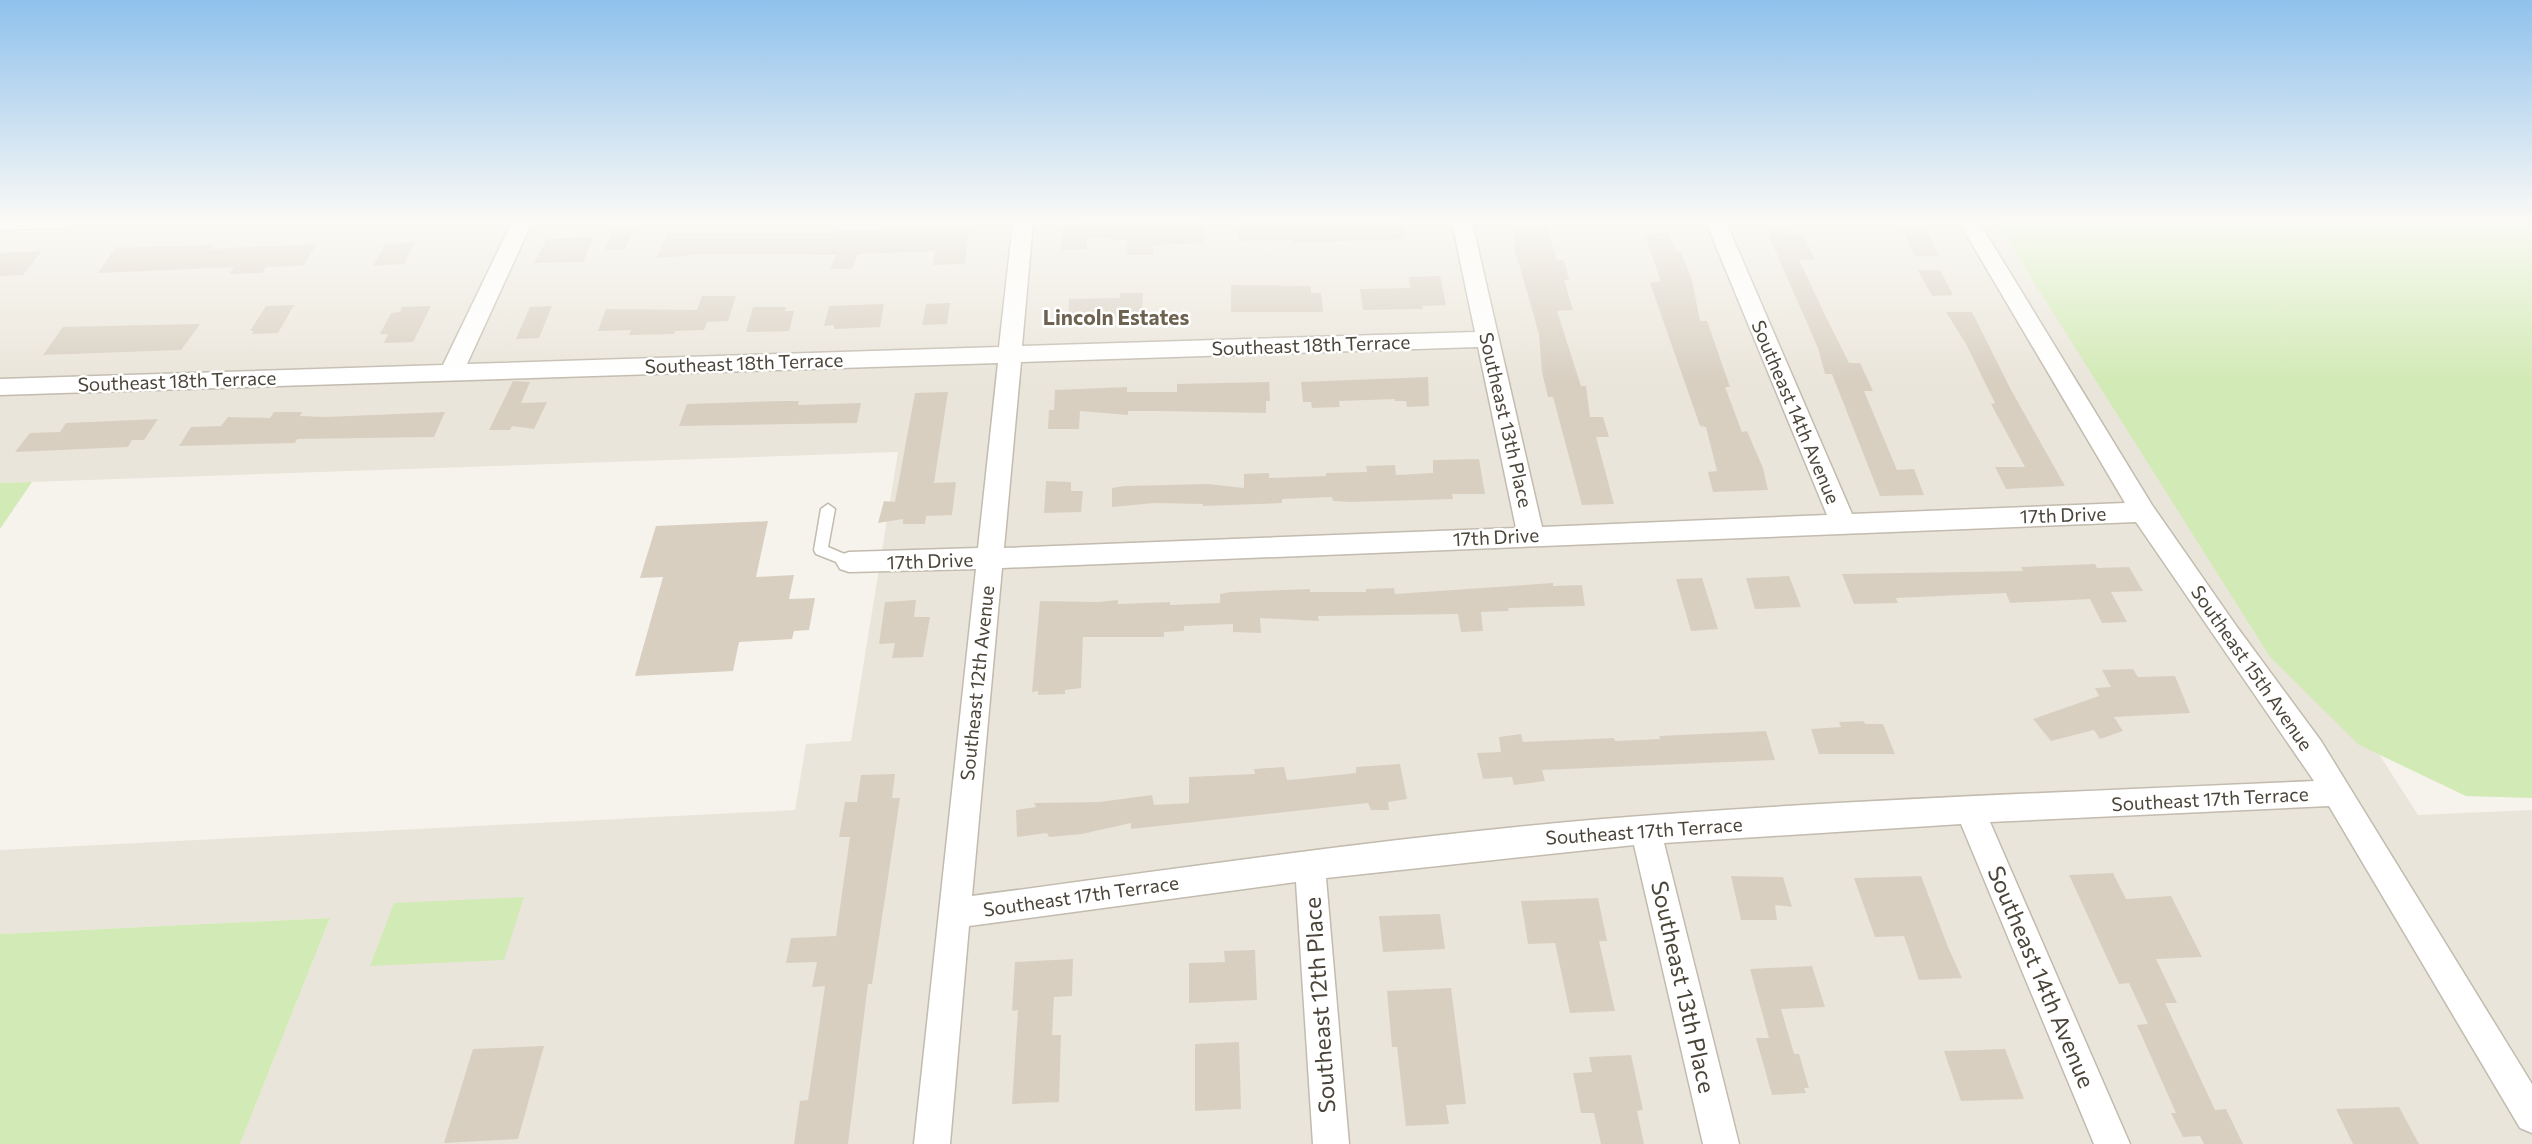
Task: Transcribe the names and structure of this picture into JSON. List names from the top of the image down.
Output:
{
  "streets": {
    "street": [
      "Southeast 18th Terrace",
      "Southeast 14th Avenue",
      "Southeast 13th Place",
      "17th Drive",
      "Southeast 15th Avenue",
      "Southeast 12th Avenue",
      "Southeast 17th Terrace",
      "Southeast 12th Place"
    ]
  },
  "crossings": [
    ["Southeast 18th Terrace", "Southeast 13th Place"],
    ["Southeast 18th Terrace", "Southeast 12th Avenue"],
    ["Southeast 14th Avenue", "17th Drive"],
    ["Southeast 14th Avenue", "Southeast 17th Terrace"],
    ["Southeast 13th Place", "17th Drive"],
    ["Southeast 13th Place", "Southeast 17th Terrace"],
    ["17th Drive", "Southeast 15th Avenue"],
    ["17th Drive", "Southeast 12th Avenue"],
    ["Southeast 15th Avenue", "Southeast 17th Terrace"],
    ["Southeast 12th Avenue", "Southeast 17th Terrace"],
    ["Southeast 17th Terrace", "Southeast 12th Place"]
  ],
  "districts": ["Lincoln Estates"]
}
